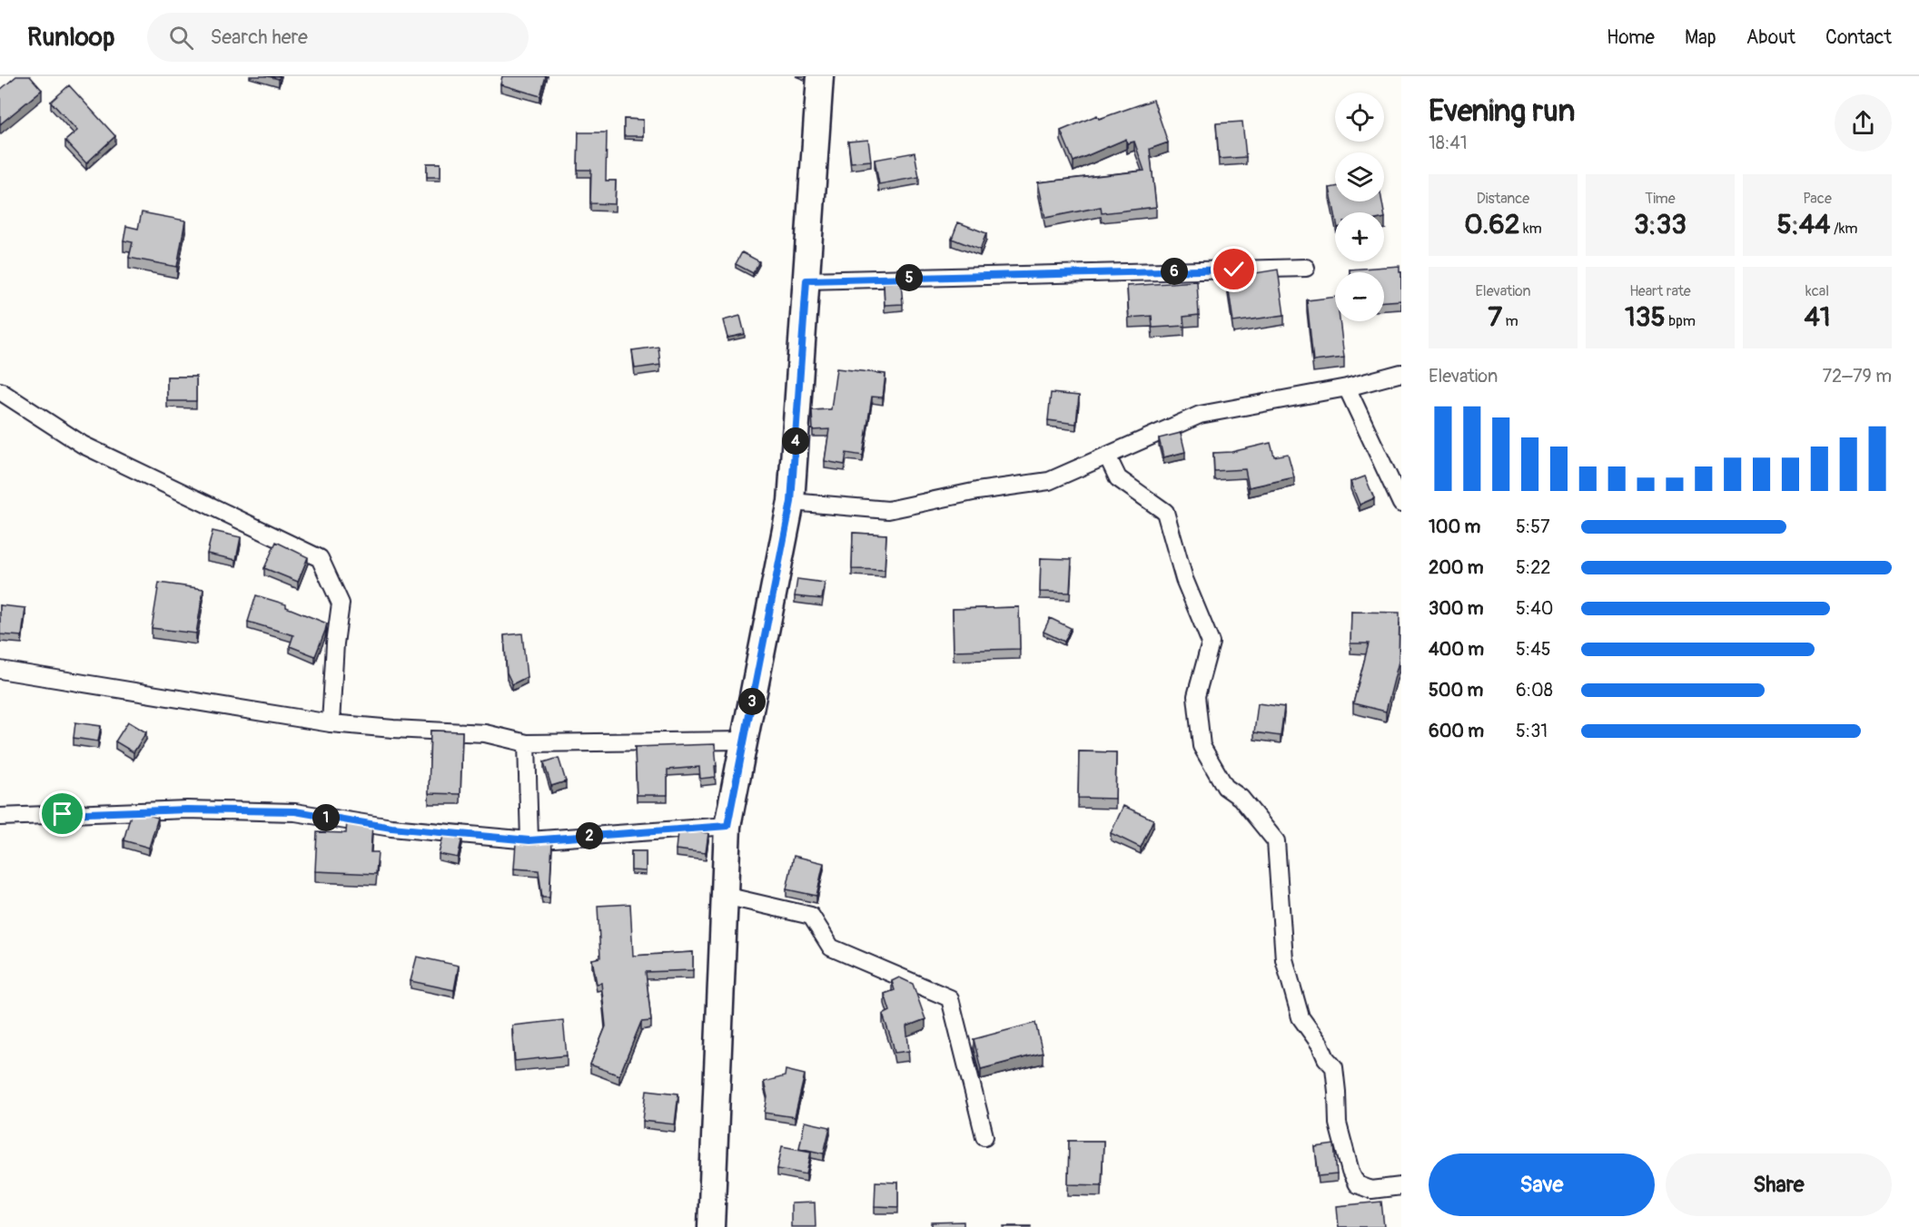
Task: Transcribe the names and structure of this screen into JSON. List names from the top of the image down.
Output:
{
  "page": {
    "header": "Runloop",
    "search": "Search here",
    "nav": [
      "Home",
      "Map",
      "About",
      "Contact"
    ],
    "heading": ["Evening run", "18:41"],
    "map_buttons": ["+", "−"],
    "stats": [
      ["Distance", "0.62 km"],
      ["Time", "3:33"],
      ["Pace", "5:44 /km"],
      ["Elevation", "7 m"],
      ["Heart rate", "135 bpm"],
      ["kcal", "41"]
    ],
    "pins": [
      "6",
      "5",
      "4",
      "3",
      "1",
      "2"
    ],
    "chart": ["Elevation", "72–79 m"],
    "list": [
      {
        "name": "100 m",
        "note": "5:57"
      },
      {
        "name": "200 m",
        "note": "5:22"
      },
      {
        "name": "300 m",
        "note": "5:40"
      },
      {
        "name": "400 m",
        "note": "5:45"
      },
      {
        "name": "500 m",
        "note": "6:08"
      },
      {
        "name": "600 m",
        "note": "5:31"
      }
    ],
    "buttons": ["Save", "Share"]
  }
}
